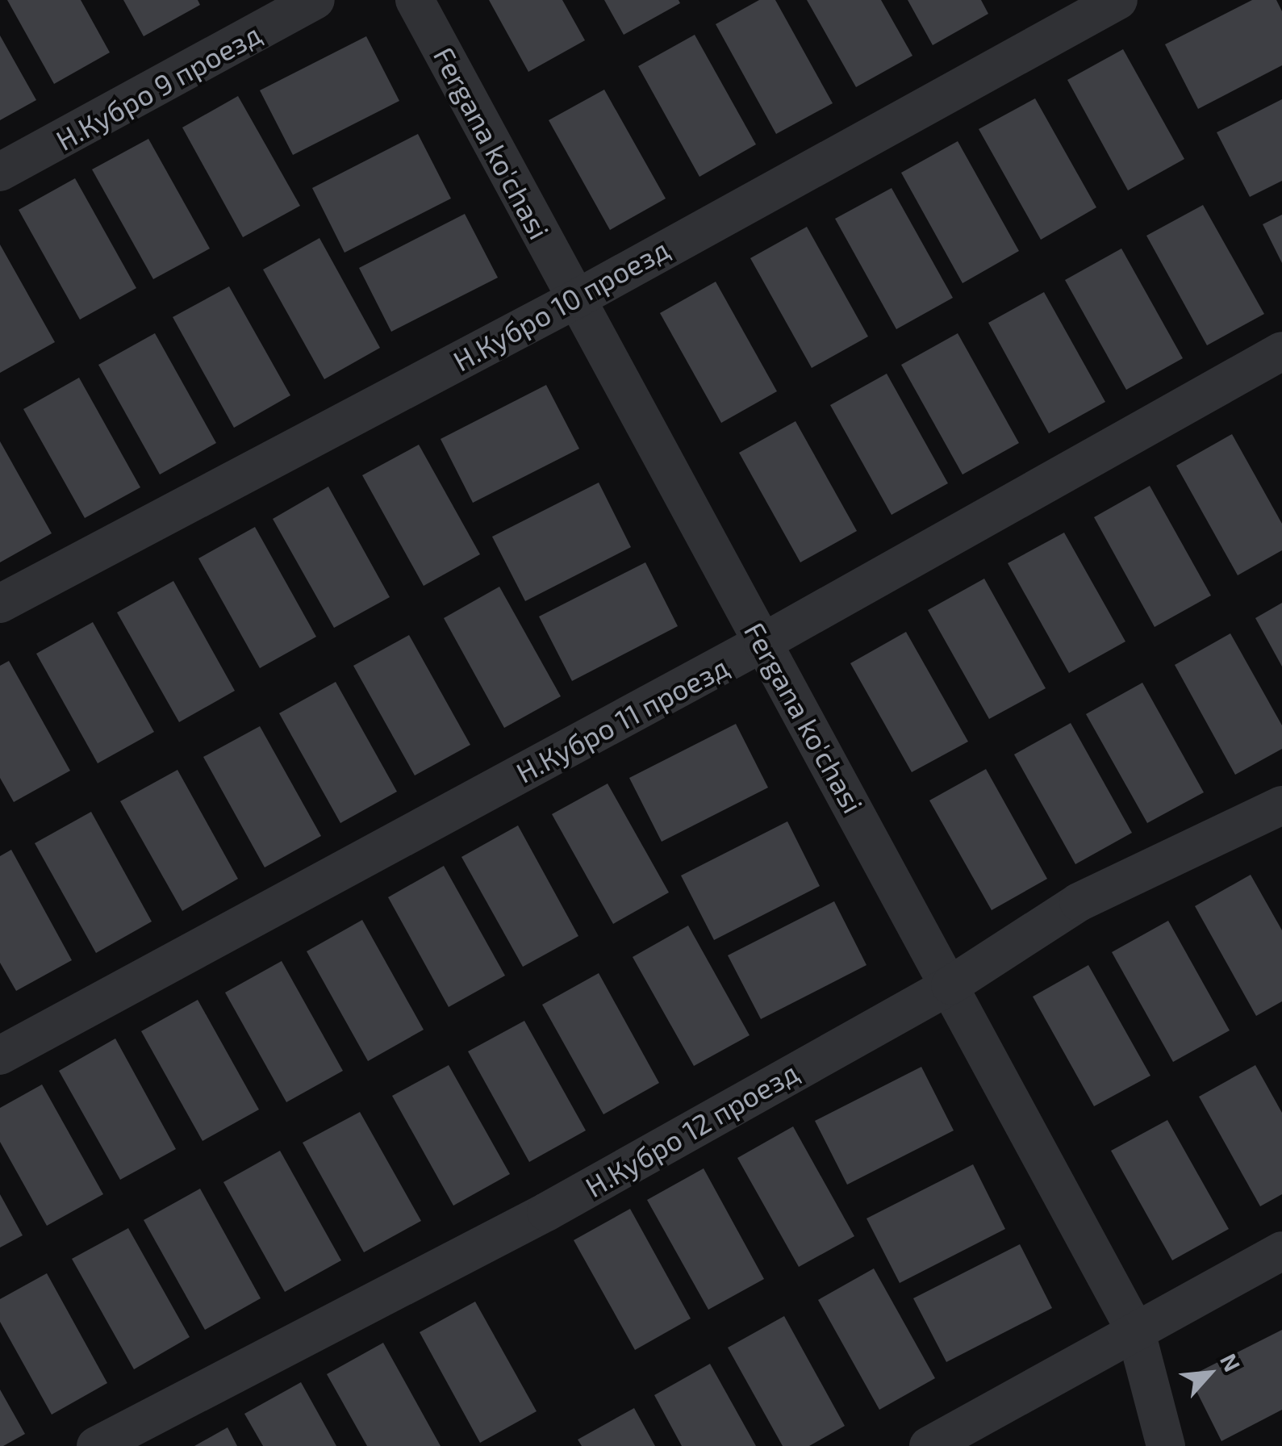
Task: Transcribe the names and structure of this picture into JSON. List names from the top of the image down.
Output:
{
  "streets": {
    "street": [
      "Н.Кубро 9 проезд",
      "Fergana ko'chasi",
      "Н.Кубро 10 проезд",
      "Н.Кубро 11 проезд",
      "Н.Кубро 12 проезд"
    ]
  },
  "crossings": [
    ["Fergana ko'chasi", "Н.Кубро 10 проезд"],
    ["Fergana ko'chasi", "Н.Кубро 11 проезд"],
    ["Fergana ko'chasi", "Н.Кубро 12 проезд"]
  ],
  "north": "top right"
}
